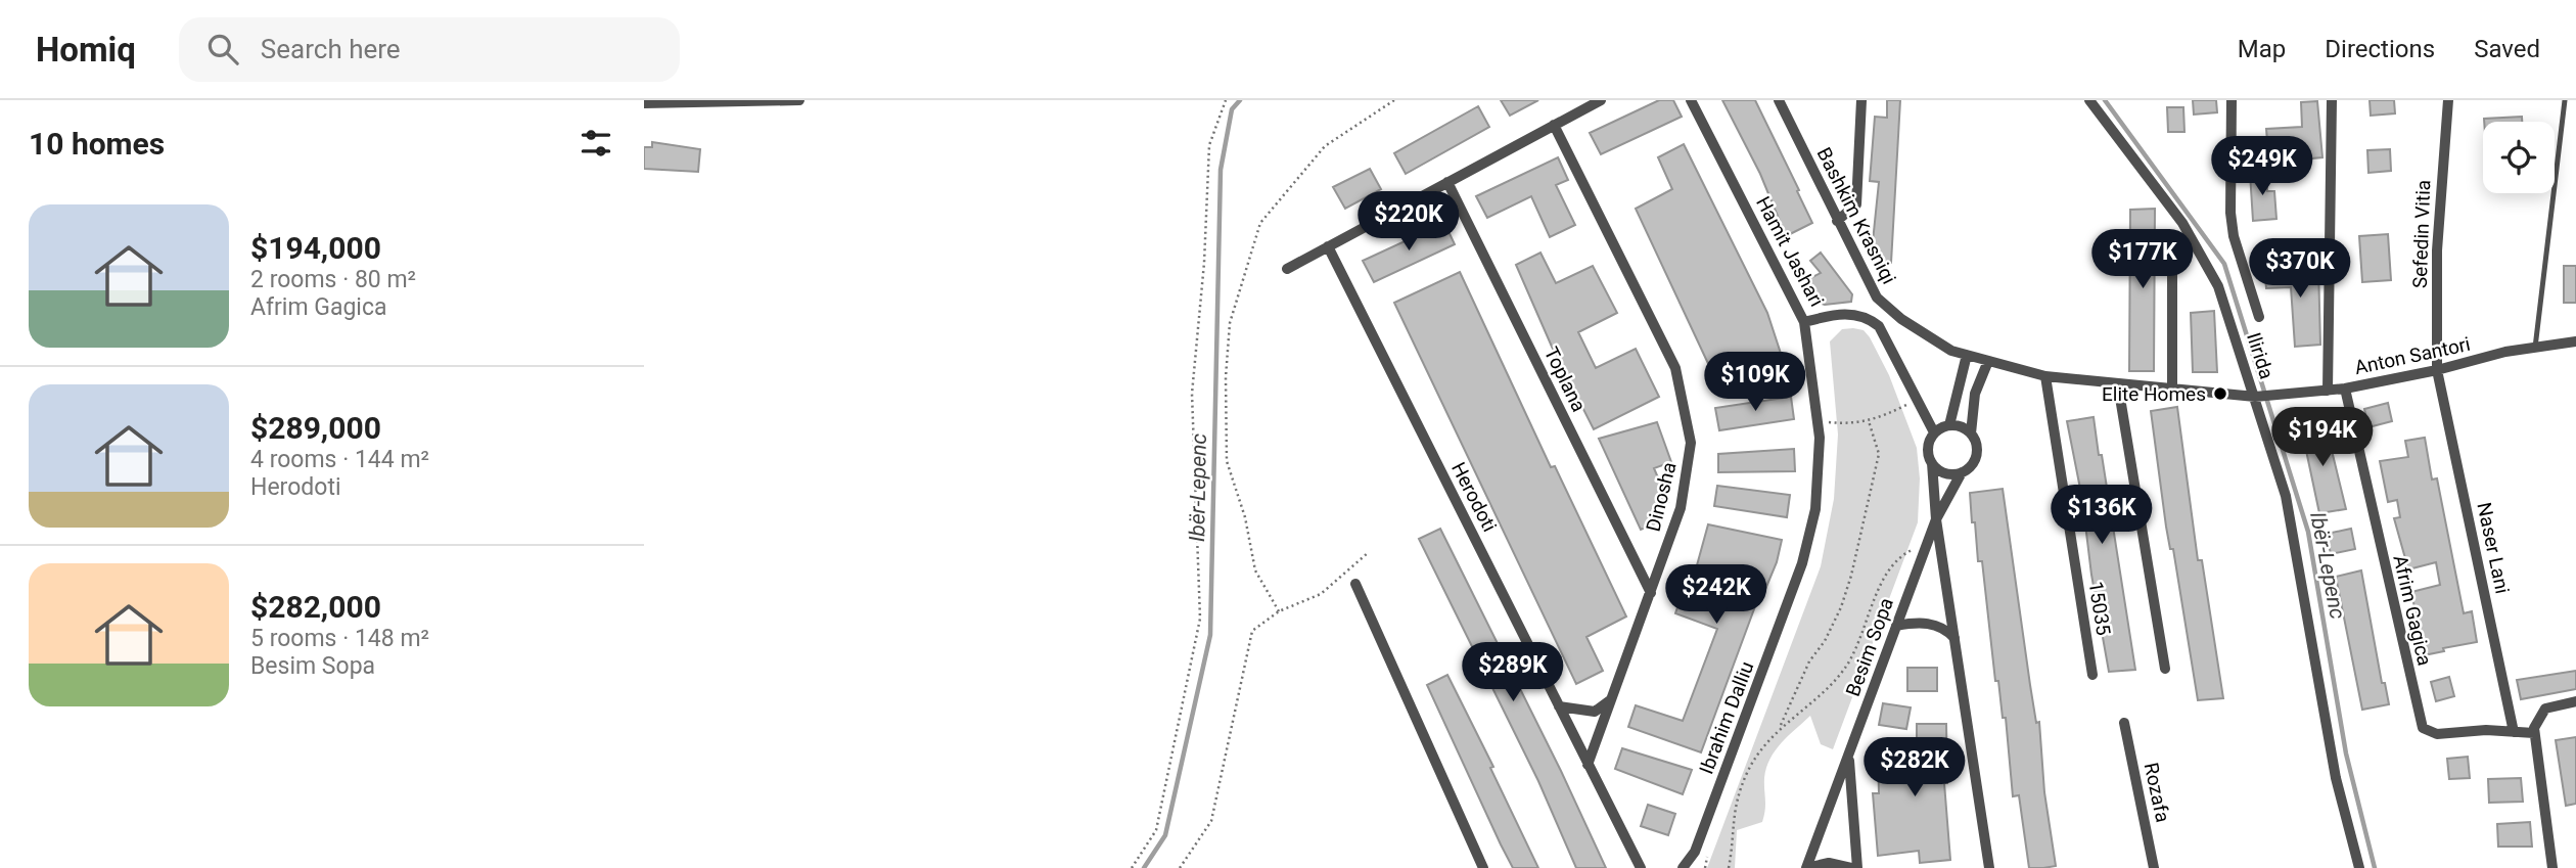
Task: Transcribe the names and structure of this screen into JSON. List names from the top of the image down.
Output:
{
  "streets": {
    "street": [
      "Bashkim Krasniqi",
      "Sefedin Vitia",
      "Hamit Jashari",
      "Ilirida",
      "Anton Santori",
      "Toplana",
      "Herodoti",
      "Dinosha",
      "Naser Lani",
      "15035",
      "Afrim Gagica",
      "Besim Sopa",
      "Ibrahim Dalliu",
      "Rozafa"
    ]
  },
  "crossings": [
    ["Bashkim Krasniqi", "Ilirida"],
    ["Bashkim Krasniqi", "Anton Santori"],
    ["Bashkim Krasniqi", "15035"],
    ["Bashkim Krasniqi", "Besim Sopa"],
    ["Sefedin Vitia", "Anton Santori"],
    ["Sefedin Vitia", "Naser Lani"],
    ["Hamit Jashari", "Besim Sopa"],
    ["Hamit Jashari", "Ibrahim Dalliu"],
    ["Ilirida", "Anton Santori"],
    ["Anton Santori", "Naser Lani"],
    ["Anton Santori", "Afrim Gagica"],
    ["Toplana", "Dinosha"],
    ["Herodoti", "Dinosha"],
    ["Naser Lani", "Afrim Gagica"]
  ],
  "water": ["Ibër-Lepenc"],
  "places": ["Elite Homes"],
  "page": {
    "header": "Homiq",
    "search": "Search here",
    "nav": ["Map", "Directions", "Saved"],
    "heading": "10 homes",
    "price": [
      "$249K",
      "$220K",
      "$177K",
      "$370K",
      "$109K",
      "$194K",
      "$136K",
      "$242K",
      "$289K",
      "$282K"
    ],
    "list": [
      {
        "name": "$194,000",
        "note": "2 rooms · 80 m² · Afrim Gagica"
      },
      {
        "name": "$289,000",
        "note": "4 rooms · 144 m² · Herodoti"
      },
      {
        "name": "$282,000",
        "note": "5 rooms · 148 m² · Besim Sopa"
      }
    ]
  }
}
